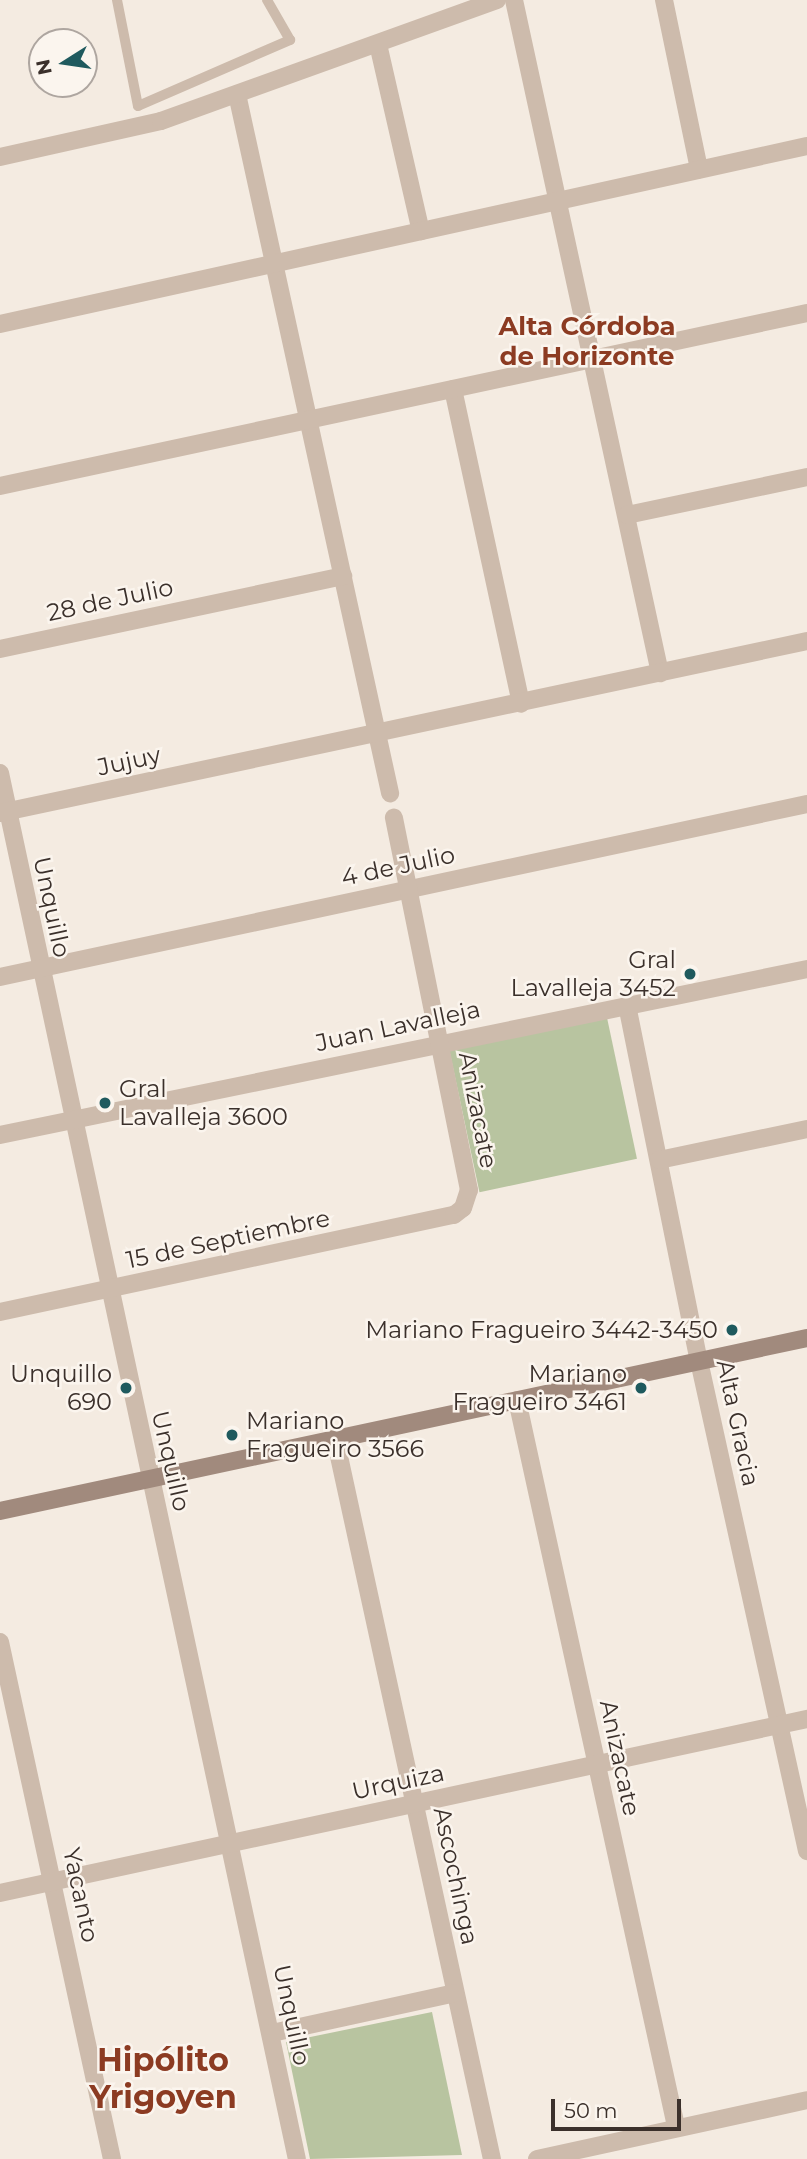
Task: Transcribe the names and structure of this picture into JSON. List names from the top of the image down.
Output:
{
  "streets": {
    "street": [
      "28 de Julio",
      "Jujuy",
      "4 de Julio",
      "Unquillo",
      "Juan Lavalleja",
      "Anizacate",
      "15 de Septiembre",
      "Alta Gracia",
      "Urquiza",
      "Ascochinga",
      "Yacanto"
    ]
  },
  "crossings": [
    ["Jujuy", "Unquillo"],
    ["4 de Julio", "Unquillo"],
    ["4 de Julio", "Anizacate"],
    ["Unquillo", "Juan Lavalleja"],
    ["Unquillo", "15 de Septiembre"],
    ["Unquillo", "Urquiza"],
    ["Juan Lavalleja", "Anizacate"],
    ["Juan Lavalleja", "Alta Gracia"],
    ["Anizacate", "15 de Septiembre"],
    ["Anizacate", "Urquiza"],
    ["Alta Gracia", "Urquiza"],
    ["Urquiza", "Ascochinga"],
    ["Urquiza", "Yacanto"]
  ],
  "districts": ["Alta Córdoba de Horizonte", "Hipólito Yrigoyen"],
  "places": [
    "Gral Lavalleja 3452",
    "Gral Lavalleja 3600",
    "Mariano Fragueiro 3442-3450",
    "Unquillo 690",
    "Mariano Fragueiro 3461",
    "Mariano Fragueiro 3566"
  ],
  "scale_bar": "50 m",
  "north": "left"
}
